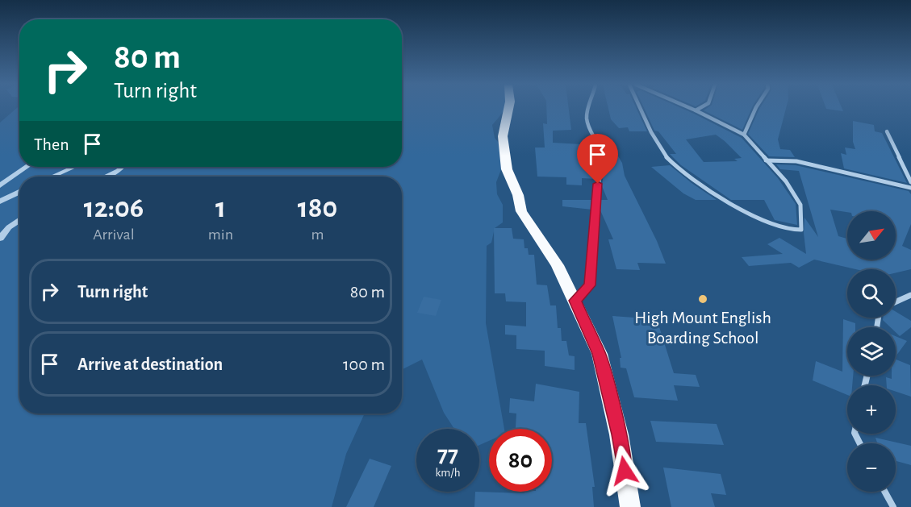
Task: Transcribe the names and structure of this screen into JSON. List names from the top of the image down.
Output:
{
  "places": ["High Mount English Boarding School"],
  "north": "top right",
  "page": {
    "turn": ["80 m", "Turn right"],
    "then": "Then",
    "eta": [
      "12:06",
      "Arrival",
      "1",
      "min",
      "180",
      "m"
    ],
    "map_buttons": ["+", "−"],
    "list": [
      {
        "name": "Turn right",
        "value": "80 m"
      },
      {
        "name": "Arrive at destination",
        "value": "100 m"
      }
    ],
    "speed": "77 km/h",
    "limit": "80"
  }
}
